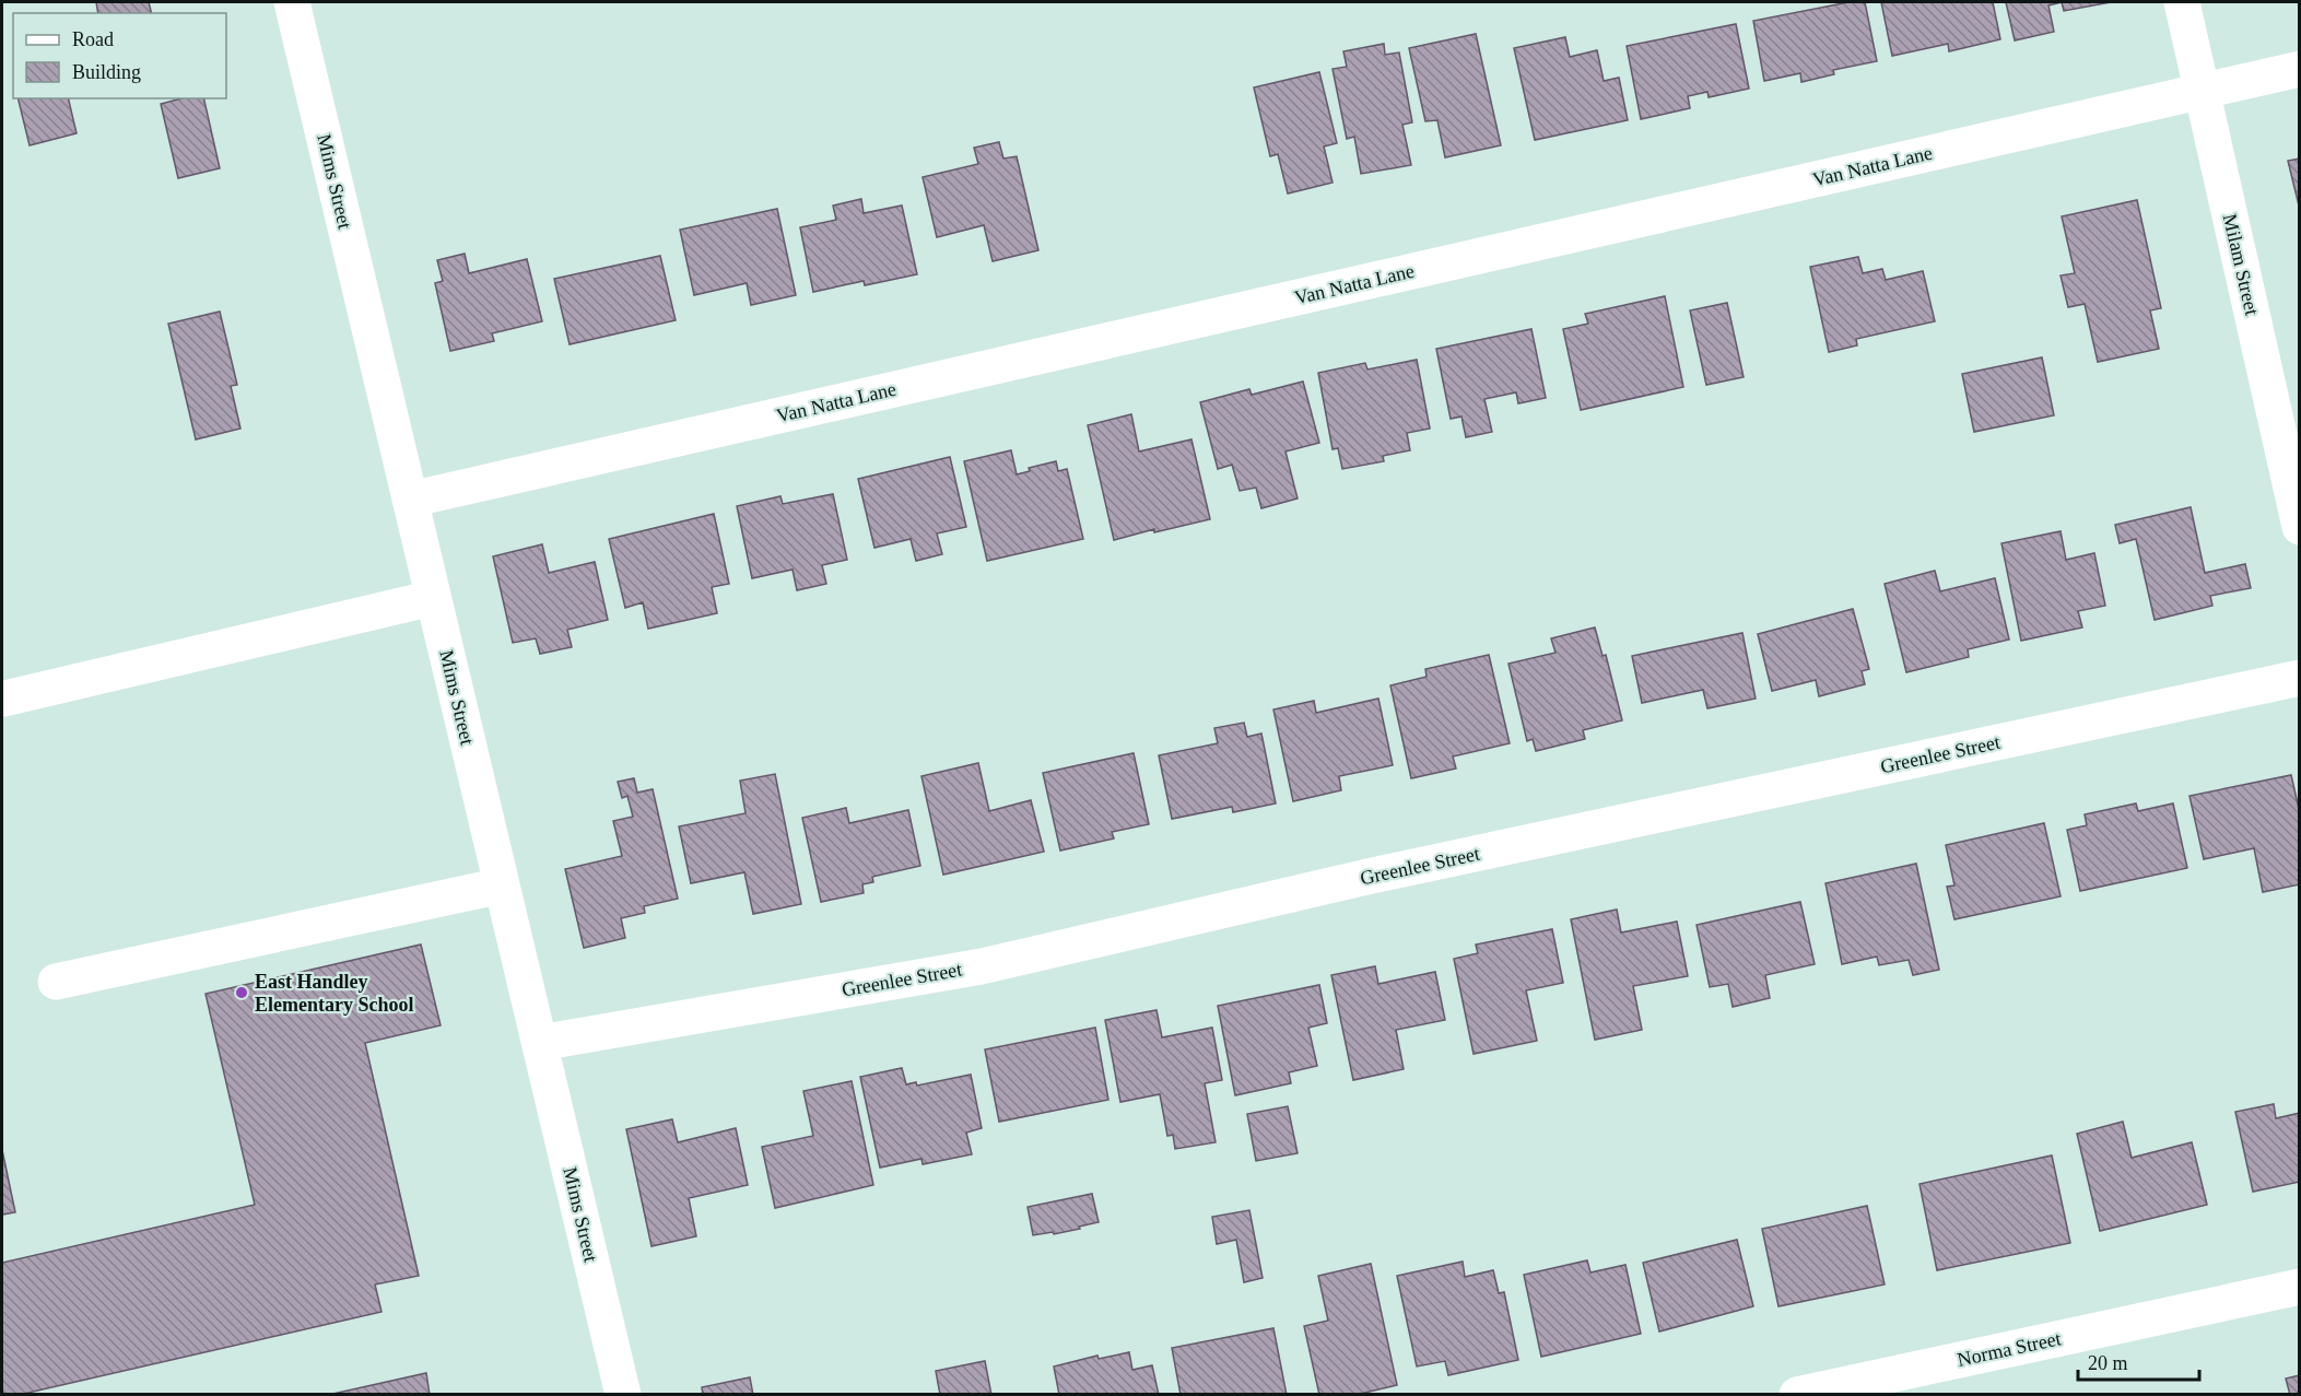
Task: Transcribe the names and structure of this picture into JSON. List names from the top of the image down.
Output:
{
  "streets": {
    "street": [
      "Van Natta Lane",
      "Mims Street",
      "Milam Street",
      "Greenlee Street",
      "Norma Street"
    ]
  },
  "crossings": [
    ["Van Natta Lane", "Mims Street"],
    ["Van Natta Lane", "Milam Street"],
    ["Mims Street", "Greenlee Street"]
  ],
  "places": ["East Handley Elementary School"],
  "legend": ["Road", "Building"],
  "scale_bar": "20 m"
}
